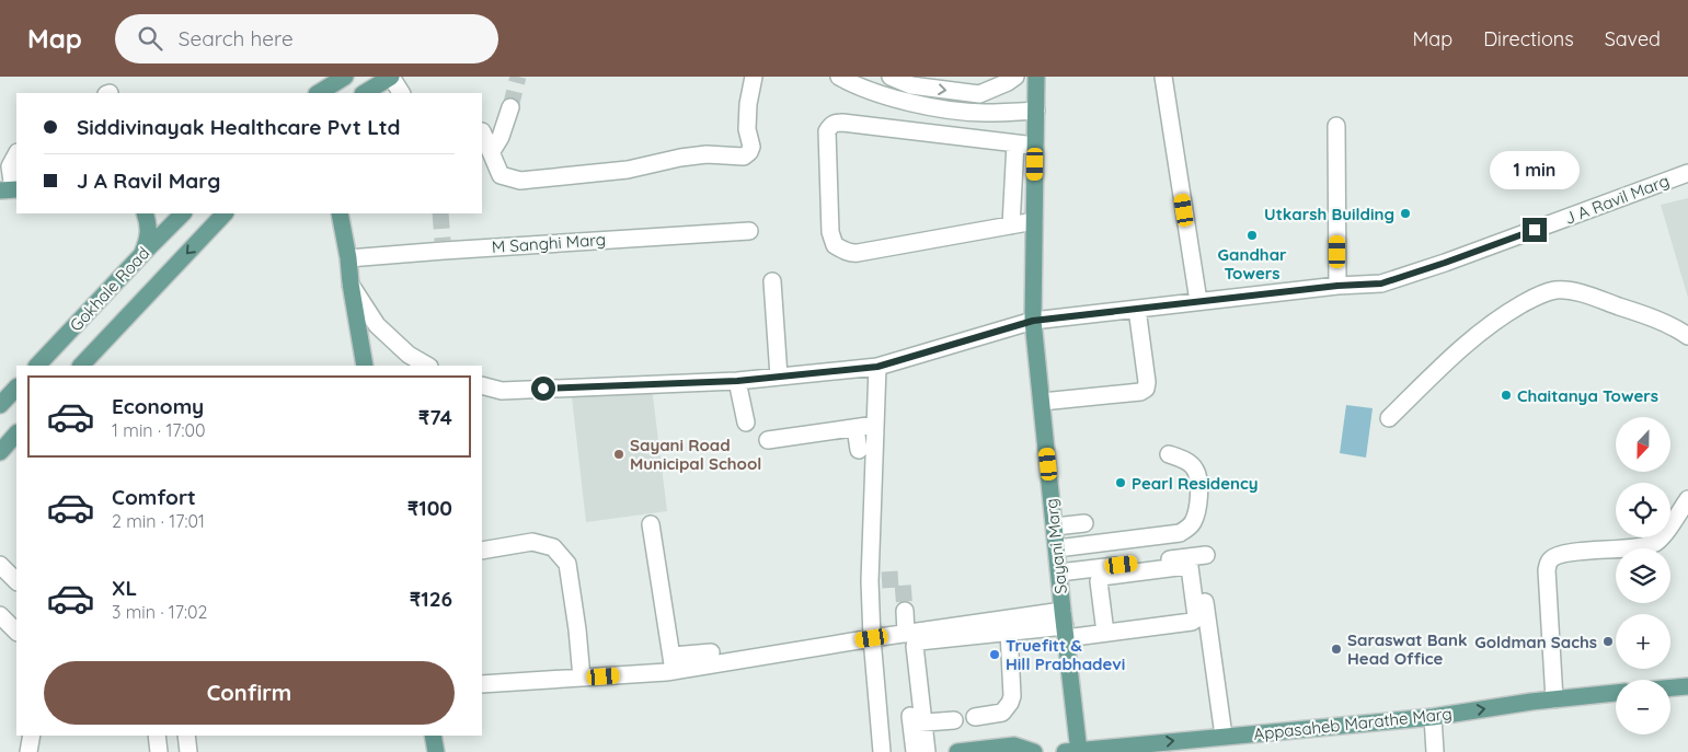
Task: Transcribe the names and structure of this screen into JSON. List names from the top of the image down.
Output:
{
  "streets": {
    "main road": ["Gokhale Road", "Sayani Marg", "Appasaheb Marathe Marg"],
    "street": ["J A Ravil Marg", "M Sanghi Marg"]
  },
  "crossings": [
    ["J A Ravil Marg", "Sayani Marg"],
    ["Sayani Marg", "Appasaheb Marathe Marg"]
  ],
  "one_way": ["Appasaheb Marathe Marg"],
  "places": [
    "Utkarsh Building",
    "Gandhar Towers",
    "Chaitanya Towers",
    "Sayani Road Municipal School",
    "Pearl Residency",
    "Goldman Sachs",
    "Saraswat Bank Head Office",
    "Truefitt & Hill Prabhadevi"
  ],
  "north": "bottom",
  "page": {
    "header": "Map",
    "search": "Search here",
    "nav": ["Map", "Directions", "Saved"],
    "banner": ["Siddivinayak Healthcare Pvt Ltd", "J A Ravil Marg"],
    "bubble": "1 min",
    "list": [
      {
        "name": "Economy",
        "note": "1 min · 17:00",
        "value": "₹74"
      },
      {
        "name": "Comfort",
        "note": "2 min · 17:01",
        "value": "₹100"
      },
      {
        "name": "XL",
        "note": "3 min · 17:02",
        "value": "₹126"
      }
    ],
    "map_buttons": ["+", "−"],
    "buttons": "Confirm"
  }
}
